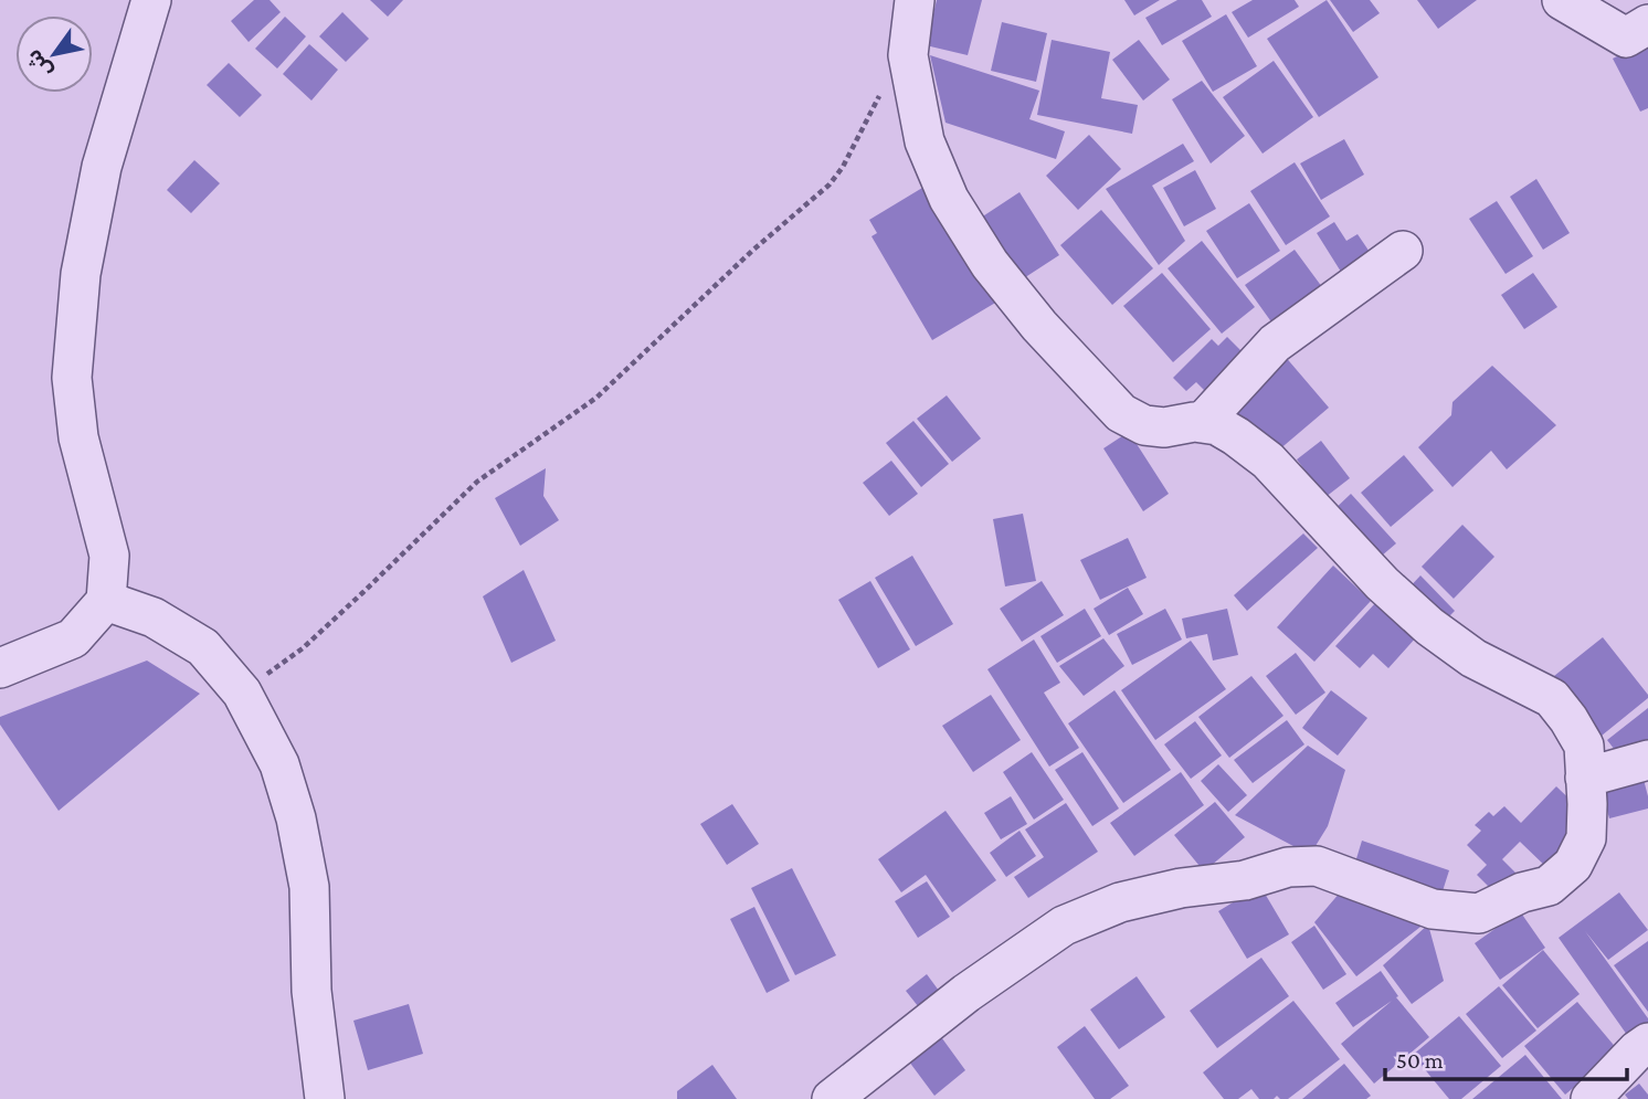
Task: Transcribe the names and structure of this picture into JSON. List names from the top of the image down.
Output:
{
  "scale_bar": "50 m",
  "north": "bottom left"
}
